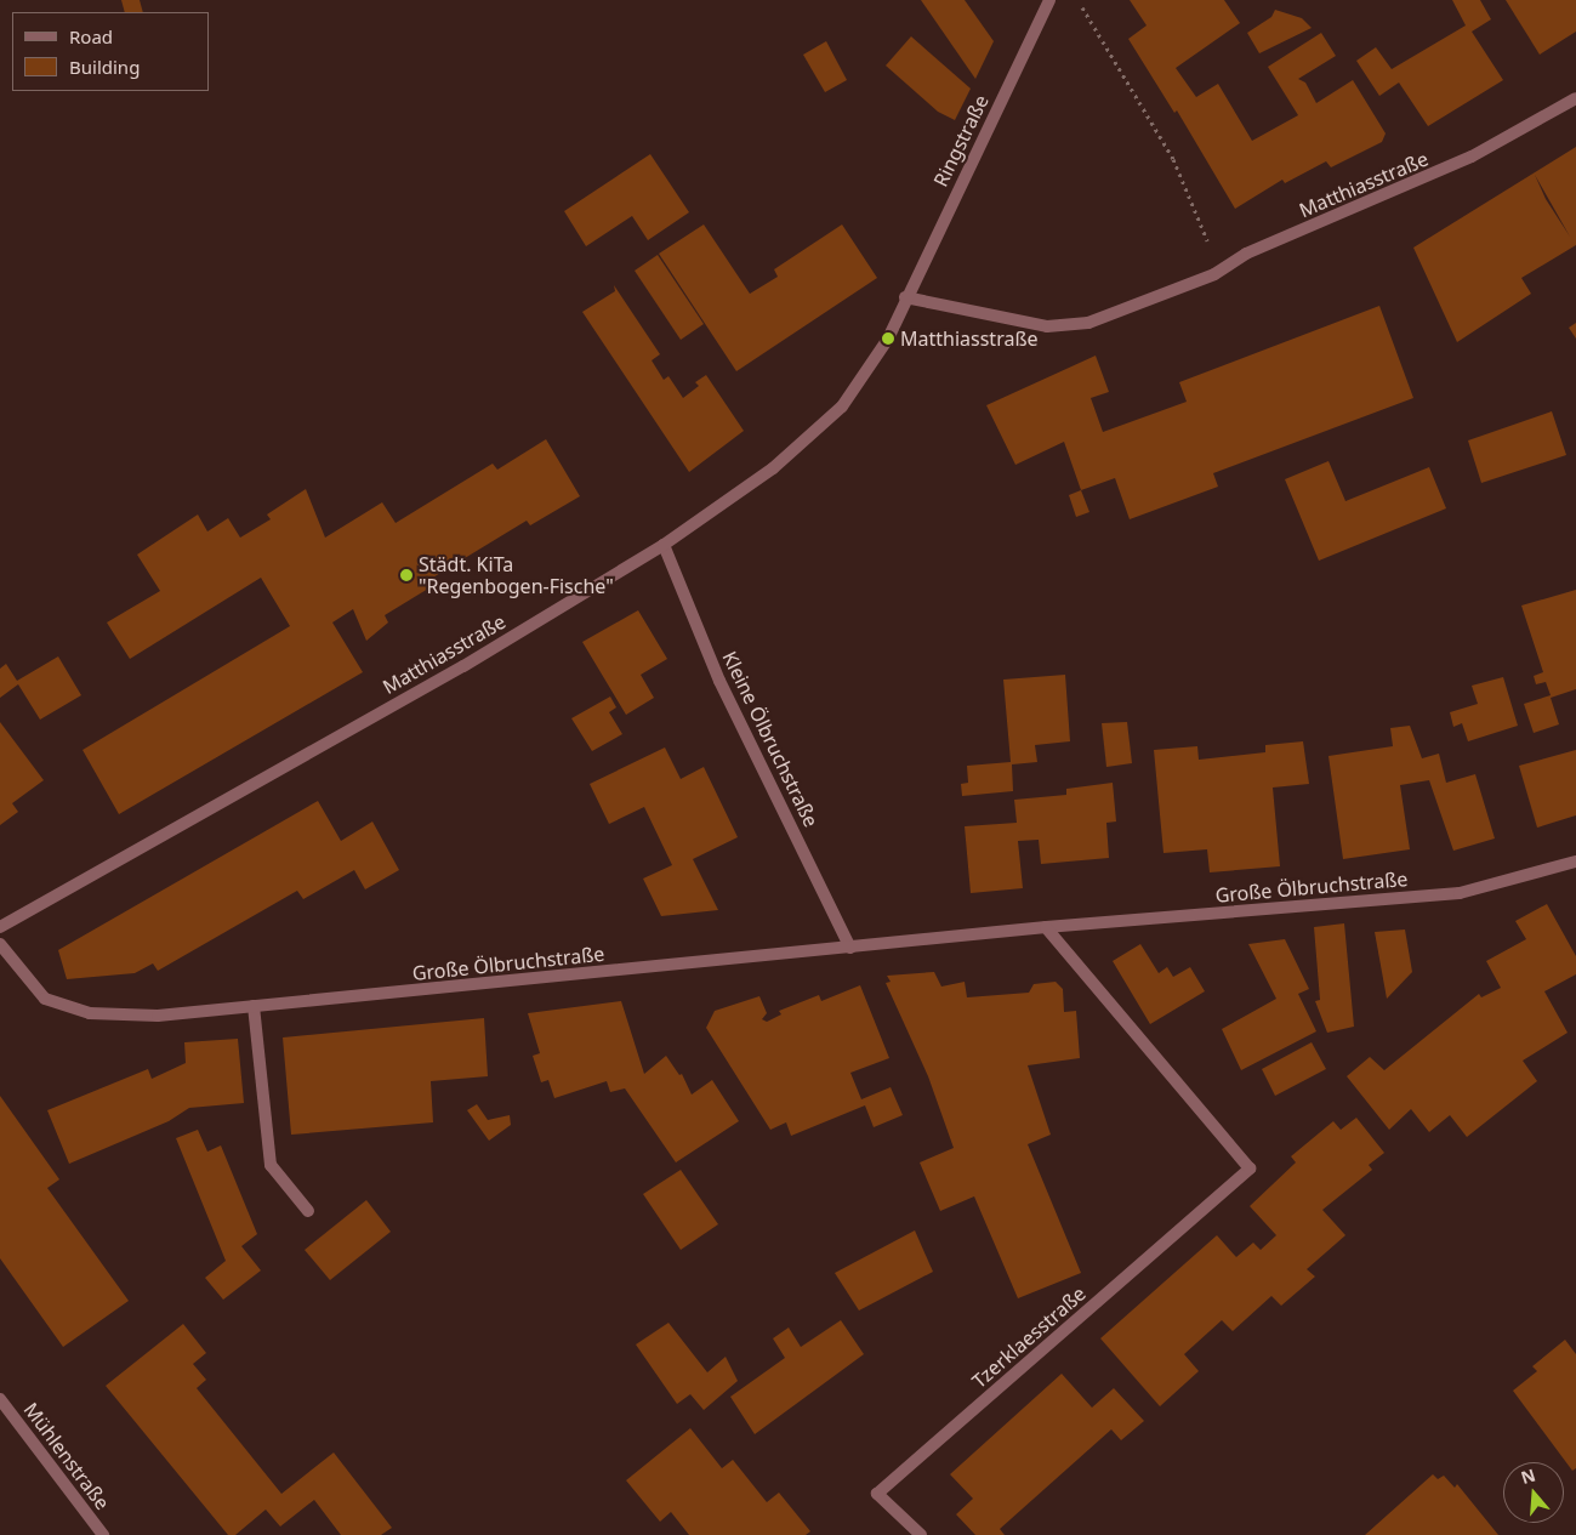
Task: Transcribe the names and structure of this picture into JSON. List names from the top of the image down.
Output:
{
  "streets": {
    "street": [
      "Ringstraße",
      "Matthiasstraße",
      "Kleine Ölbruchstraße",
      "Große Ölbruchstraße",
      "Tzerklaesstraße",
      "Mühlenstraße"
    ]
  },
  "crossings": [
    ["Ringstraße", "Matthiasstraße"],
    ["Matthiasstraße", "Kleine Ölbruchstraße"],
    ["Kleine Ölbruchstraße", "Große Ölbruchstraße"],
    ["Große Ölbruchstraße", "Tzerklaesstraße"]
  ],
  "places": ["Matthiasstraße", "Städt. KiTa \"Regenbogen-Fische\""],
  "legend": ["Road", "Building"],
  "north": "top"
}
